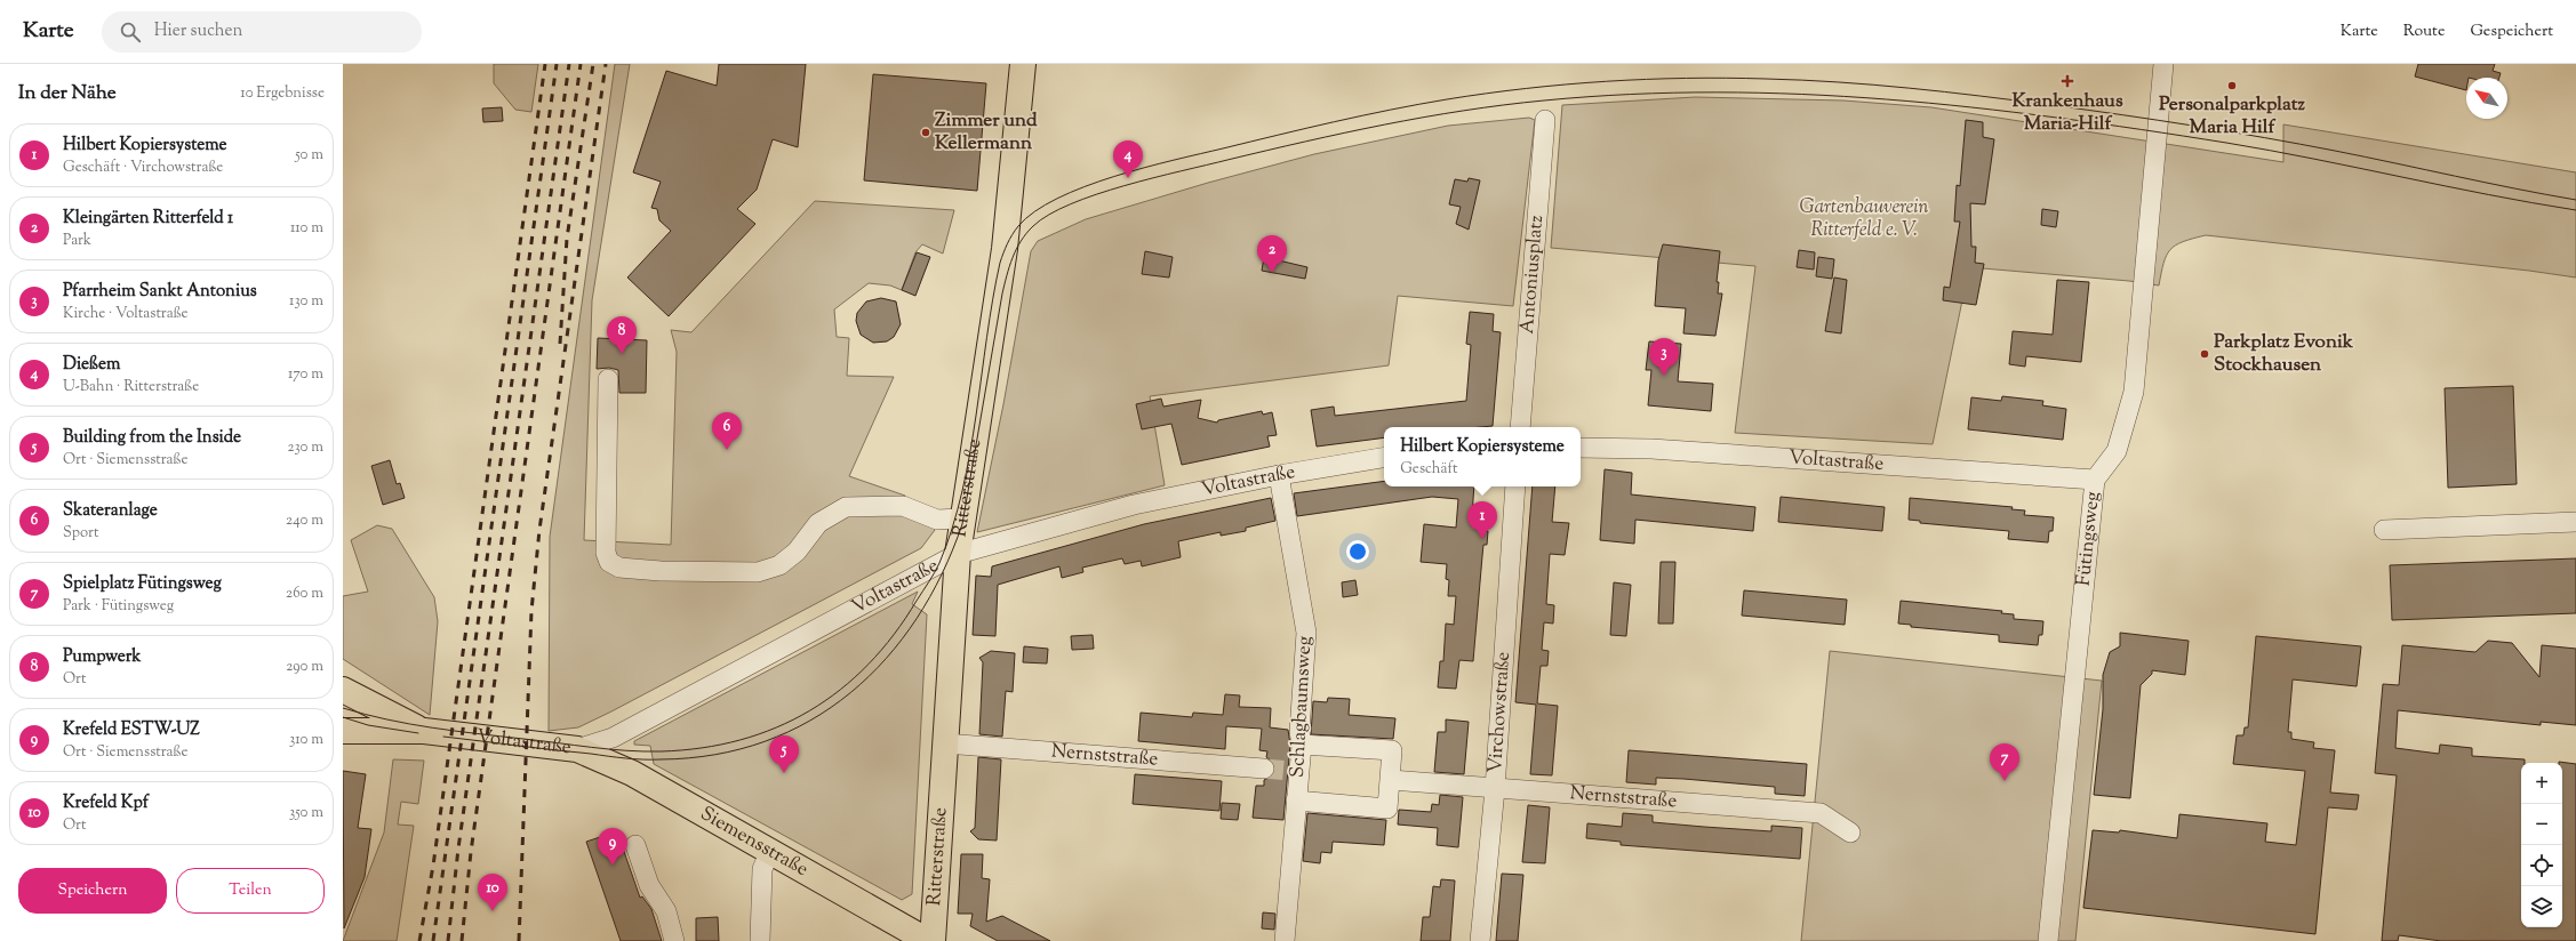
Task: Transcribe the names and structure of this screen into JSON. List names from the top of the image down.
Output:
{
  "streets": {
    "main road": ["Voltastraße", "Ritterstraße", "Siemensstraße"],
    "street": [
      "Antoniusplatz",
      "Fütingsweg",
      "Schlagbaumsweg",
      "Virchowstraße",
      "Nernststraße"
    ]
  },
  "crossings": [
    ["Voltastraße", "Ritterstraße"],
    ["Voltastraße", "Fütingsweg"],
    ["Voltastraße", "Schlagbaumsweg"],
    ["Voltastraße", "Siemensstraße"],
    ["Ritterstraße", "Nernststraße"],
    ["Virchowstraße", "Nernststraße"]
  ],
  "parks": ["Gartenbauverein Ritterfeld e. V."],
  "places": {
    "health": ["Krankenhaus Maria-Hilf"],
    "other": ["Personalparkplatz Maria Hilf", "Zimmer und Kellermann", "Parkplatz Evonik Stockhausen"]
  },
  "north": "top left",
  "page": {
    "header": "Karte",
    "search": "Hier suchen",
    "nav": ["Karte", "Route", "Gespeichert"],
    "heading": ["In der Nähe", "10 Ergebnisse"],
    "list": [
      {
        "mark": "1",
        "name": "Hilbert Kopiersysteme",
        "note": "Geschäft · Virchowstraße",
        "value": "50 m"
      },
      {
        "mark": "2",
        "name": "Kleingärten Ritterfeld 1",
        "note": "Park",
        "value": "110 m"
      },
      {
        "mark": "3",
        "name": "Pfarrheim Sankt Antonius",
        "note": "Kirche · Voltastraße",
        "value": "130 m"
      },
      {
        "mark": "4",
        "name": "Dießem",
        "note": "U-Bahn · Ritterstraße",
        "value": "170 m"
      },
      {
        "mark": "5",
        "name": "Building from the Inside",
        "note": "Ort · Siemensstraße",
        "value": "230 m"
      },
      {
        "mark": "6",
        "name": "Skateranlage",
        "note": "Sport",
        "value": "240 m"
      },
      {
        "mark": "7",
        "name": "Spielplatz Fütingsweg",
        "note": "Park · Fütingsweg",
        "value": "260 m"
      },
      {
        "mark": "8",
        "name": "Pumpwerk",
        "note": "Ort",
        "value": "290 m"
      },
      {
        "mark": "9",
        "name": "Krefeld ESTW-UZ",
        "note": "Ort · Siemensstraße",
        "value": "310 m"
      },
      {
        "mark": "10",
        "name": "Krefeld Kpf",
        "note": "Ort",
        "value": "350 m"
      }
    ],
    "pins": [
      "4",
      "2",
      "8",
      "3",
      "6",
      "1",
      "5",
      "7",
      "9",
      "10"
    ],
    "popup": ["Hilbert Kopiersysteme", "Geschäft"],
    "map_buttons": ["+", "−"],
    "buttons": ["Speichern", "Teilen"]
  }
}
